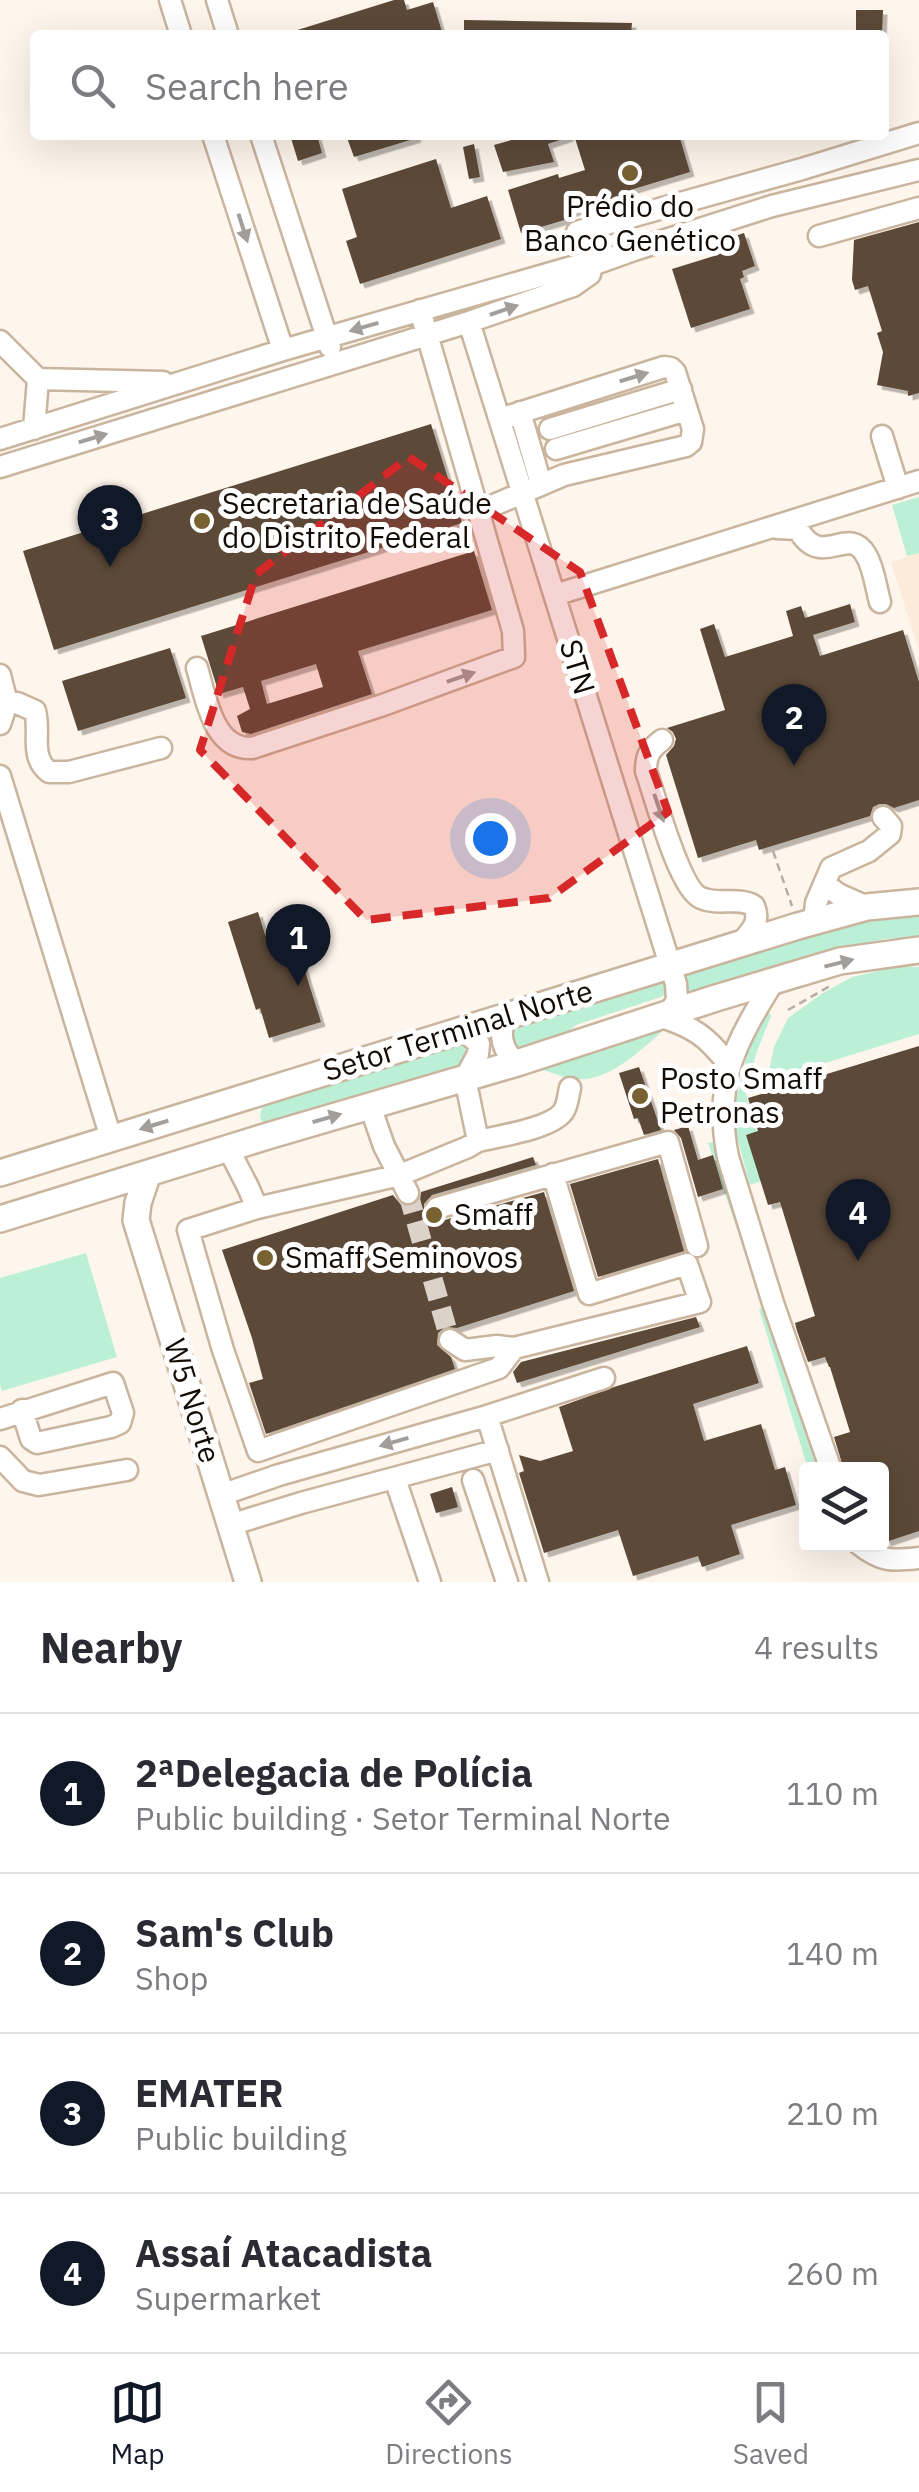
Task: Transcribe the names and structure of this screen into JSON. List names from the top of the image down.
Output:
{
  "streets": {
    "main road": ["Setor Terminal Norte", "W5 Norte"],
    "street": ["STN"]
  },
  "crossings": [
    ["STN", "Setor Terminal Norte"]
  ],
  "places": [
    "Prédio do Banco Genético",
    "Secretaria de Saúde do Distrito Federal",
    "Posto Smaff Petronas",
    "Smaff",
    "Smaff Seminovos"
  ],
  "page": {
    "search": "Search here",
    "pins": [
      "3",
      "2",
      "1",
      "4"
    ],
    "heading": ["Nearby", "4 results"],
    "list": [
      {
        "mark": "1",
        "name": "2ªDelegacia de Polícia",
        "note": "Public building · Setor Terminal Norte",
        "value": "110 m"
      },
      {
        "mark": "2",
        "name": "Sam's Club",
        "note": "Shop",
        "value": "140 m"
      },
      {
        "mark": "3",
        "name": "EMATER",
        "note": "Public building",
        "value": "210 m"
      },
      {
        "mark": "4",
        "name": "Assaí Atacadista",
        "note": "Supermarket",
        "value": "260 m"
      }
    ],
    "nav": ["Map", "Directions", "Saved"]
  }
}
